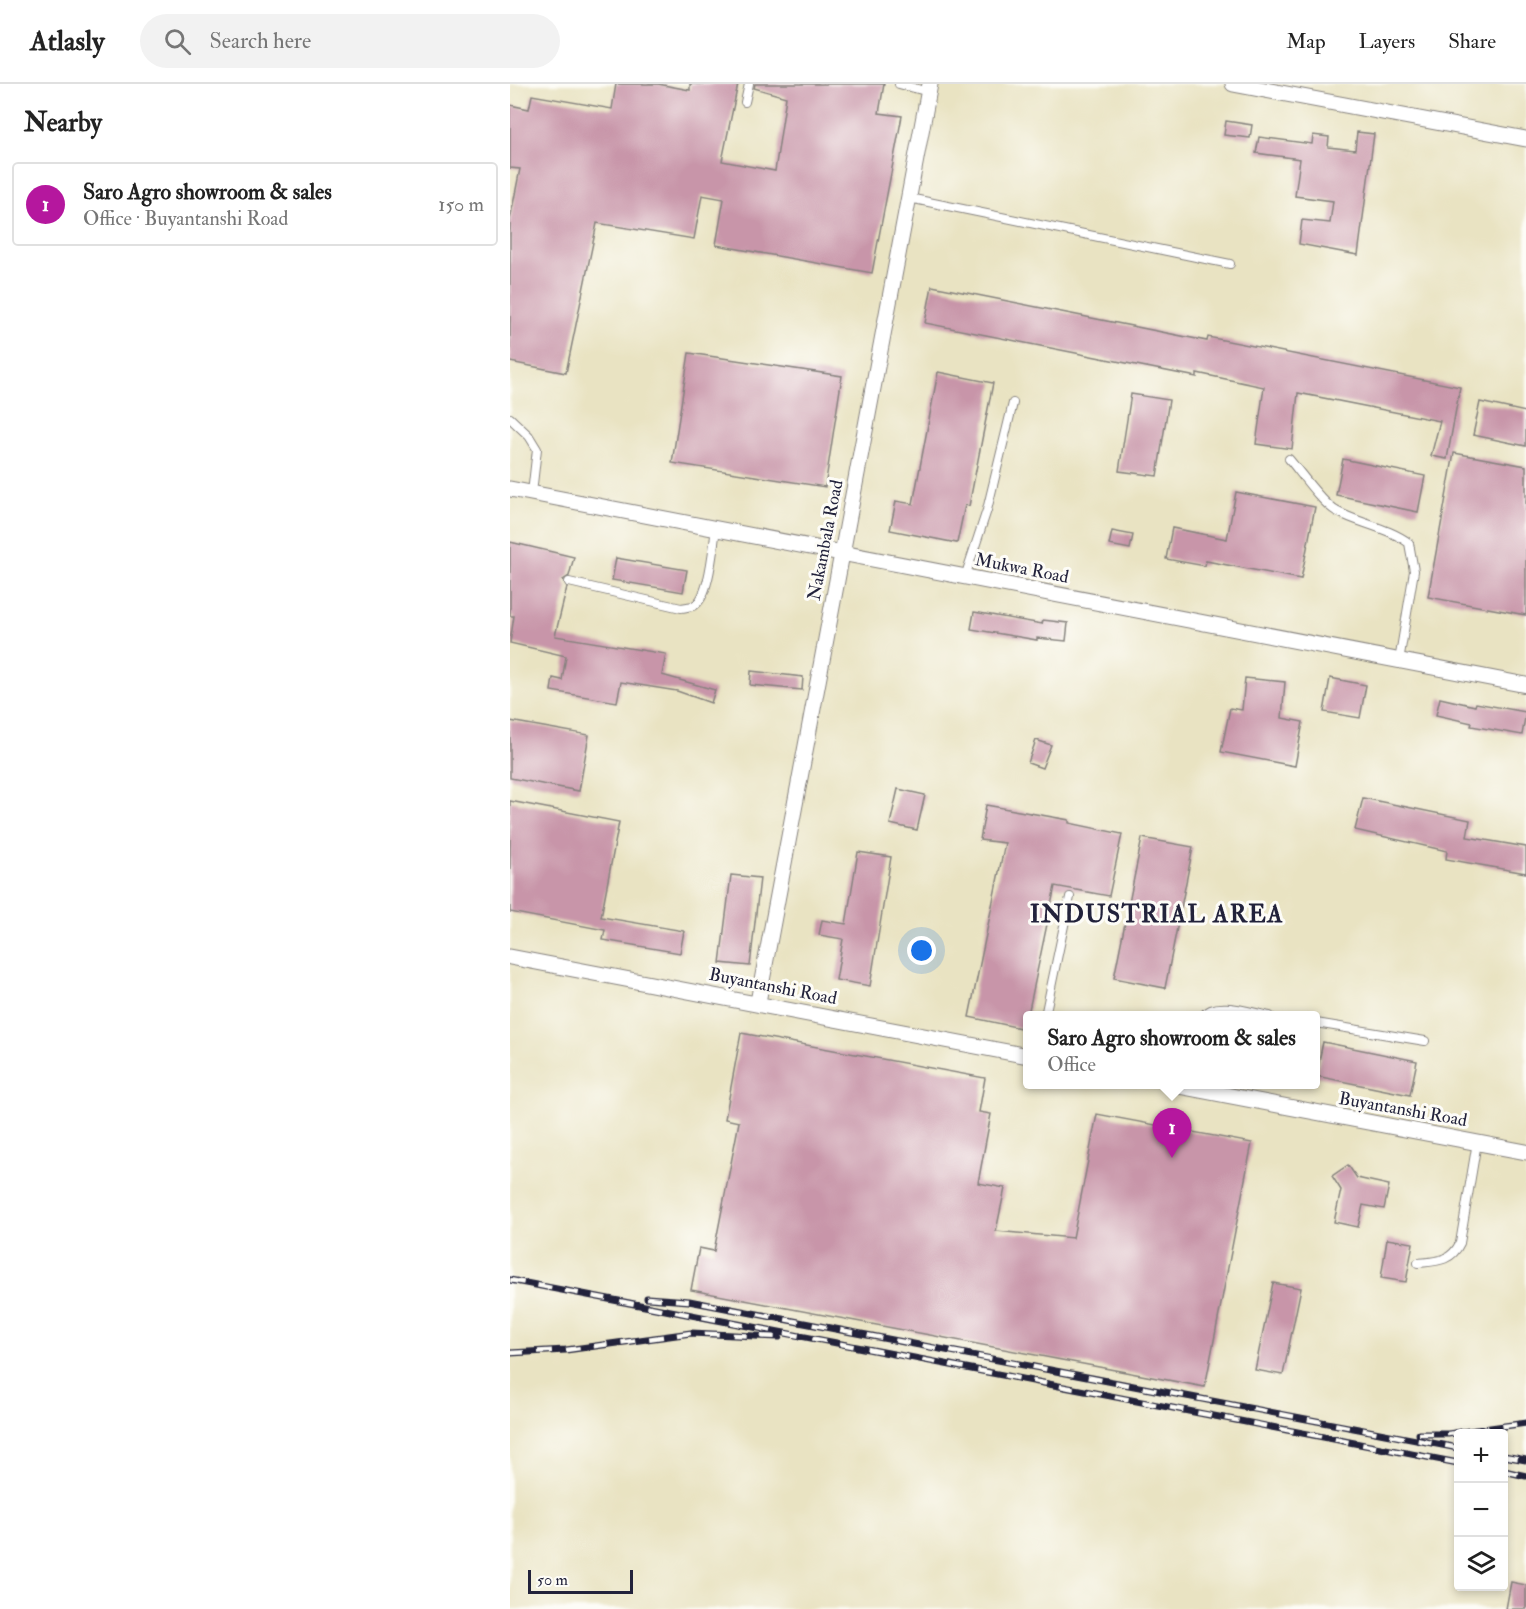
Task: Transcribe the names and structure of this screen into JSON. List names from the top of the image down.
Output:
{
  "streets": {
    "street": ["Nakambala Road", "Mukwa Road", "Buyantanshi Road"]
  },
  "crossings": [
    ["Nakambala Road", "Mukwa Road"],
    ["Nakambala Road", "Buyantanshi Road"]
  ],
  "districts": ["INDUSTRIAL AREA"],
  "scale_bar": "50 m",
  "page": {
    "header": "Atlasly",
    "search": "Search here",
    "nav": ["Map", "Layers", "Share"],
    "heading": "Nearby",
    "list": [
      {
        "mark": "1",
        "name": "Saro Agro showroom & sales",
        "note": "Office · Buyantanshi Road",
        "value": "150 m"
      }
    ],
    "popup": ["Saro Agro showroom & sales", "Office"],
    "pins": "1",
    "map_buttons": ["+", "−"],
    "scale": "50 m"
  }
}
